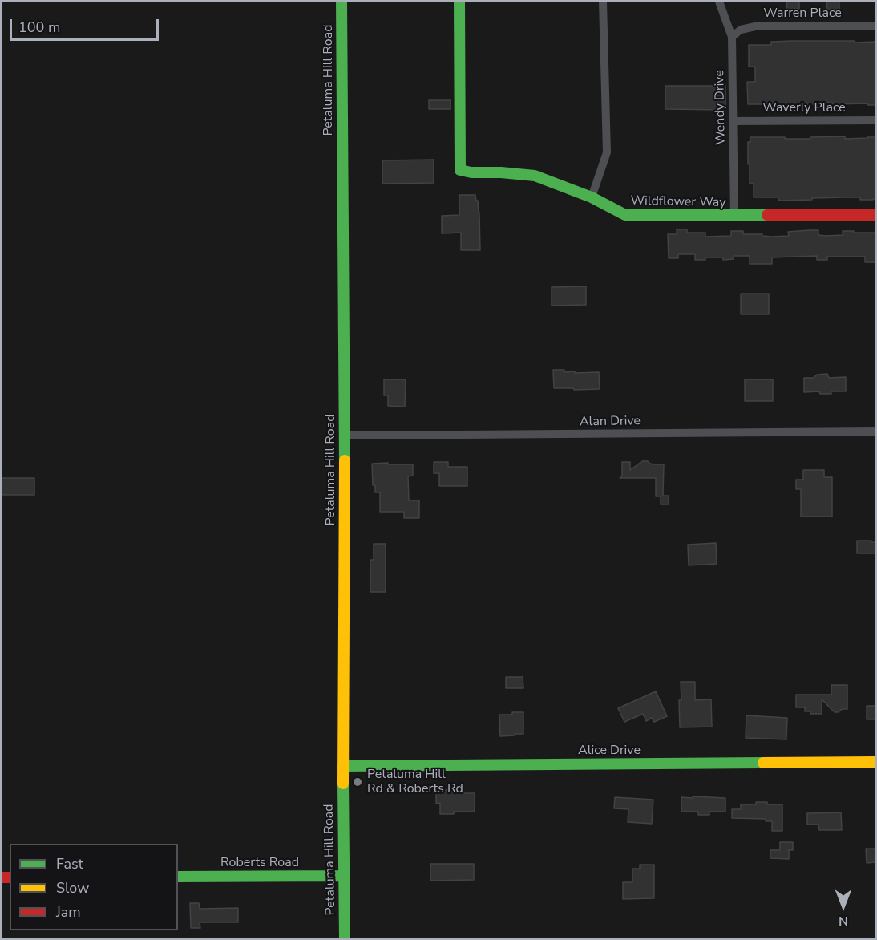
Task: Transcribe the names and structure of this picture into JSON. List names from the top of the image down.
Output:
{
  "streets": {
    "street": [
      "Warren Place",
      "Petaluma Hill Road",
      "Wendy Drive",
      "Waverly Place",
      "Wildflower Way",
      "Alan Drive",
      "Alice Drive",
      "Roberts Road"
    ]
  },
  "crossings": [
    ["Warren Place", "Wendy Drive"],
    ["Petaluma Hill Road", "Alan Drive"],
    ["Petaluma Hill Road", "Alice Drive"],
    ["Petaluma Hill Road", "Roberts Road"],
    ["Wendy Drive", "Waverly Place"],
    ["Wendy Drive", "Wildflower Way"]
  ],
  "places": ["Petaluma Hill Rd & Roberts Rd"],
  "legend": ["Fast", "Slow", "Jam"],
  "scale_bar": "100 m",
  "north": "bottom"
}
